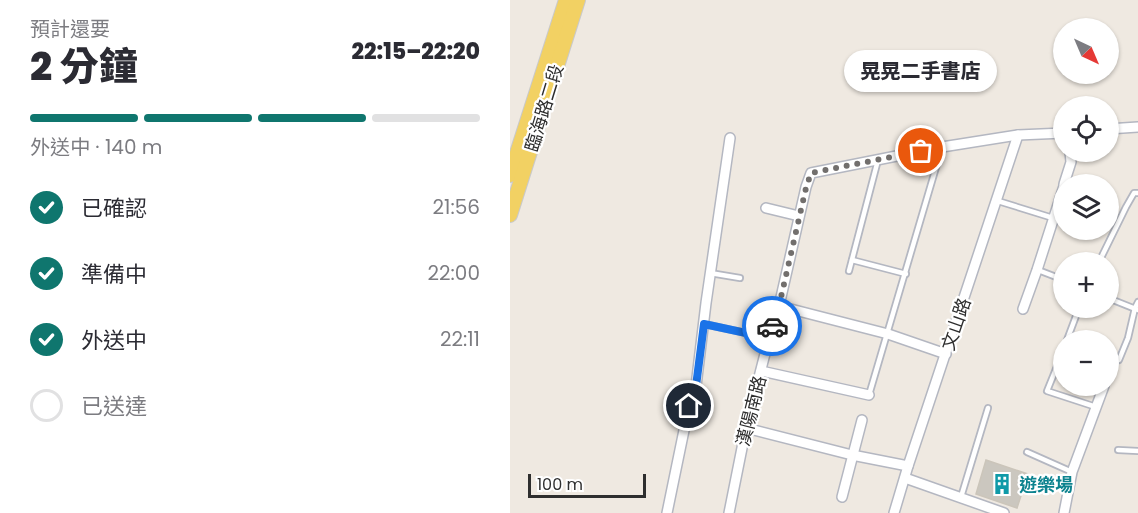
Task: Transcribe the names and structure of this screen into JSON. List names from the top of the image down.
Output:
{
  "streets": {
    "main road": ["臨海路二段"],
    "street": ["文山路", "漢陽南路"]
  },
  "crossings": [
    ["文山路", "漢陽南路"]
  ],
  "places": {
    "other": ["晃晃二手書店"],
    "building": ["遊樂場"]
  },
  "scale_bar": "100 m",
  "north": "bottom right",
  "page": {
    "heading": ["2 分鐘", "預計還要", "22:15–22:20"],
    "map_buttons": ["+", "−"],
    "bubble": "晃晃二手書店",
    "bar": "外送中 · 140 m",
    "list": [
      ["已確認", "21:56"],
      ["準備中", "22:00"],
      ["外送中", "22:11"],
      "已送達"
    ],
    "scale": "100 m"
  }
}
